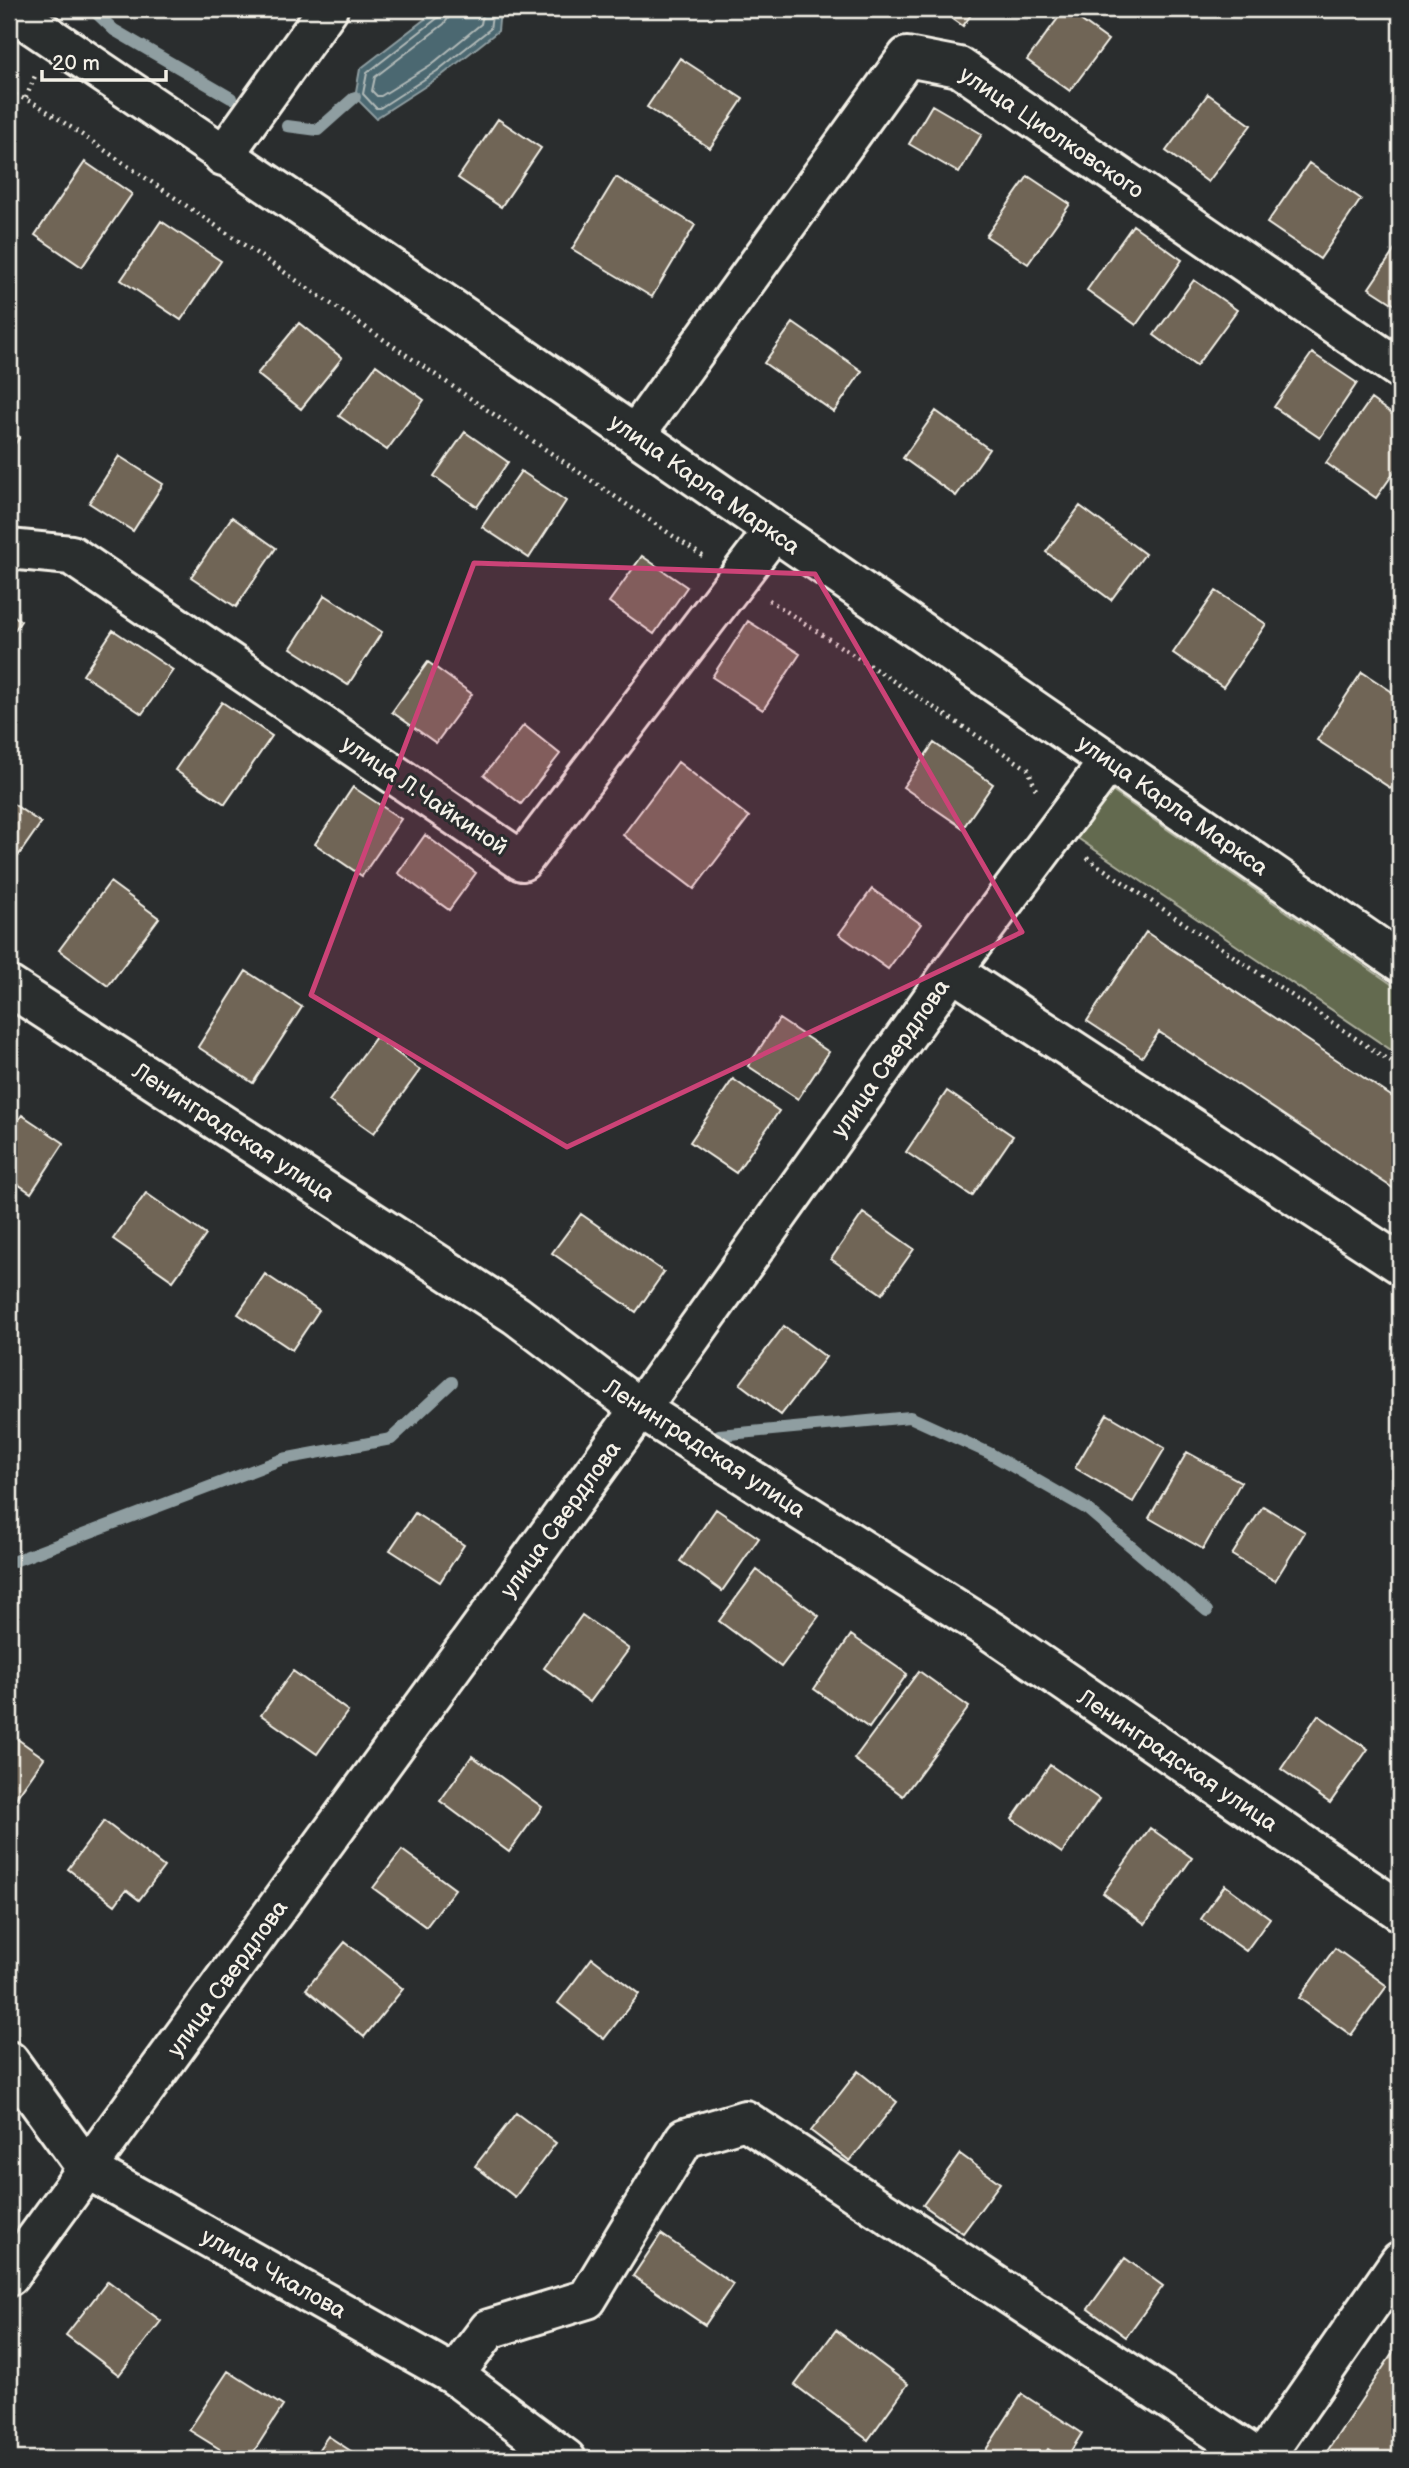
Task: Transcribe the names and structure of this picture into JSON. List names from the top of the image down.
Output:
{
  "streets": {
    "street": [
      "улица Циолковского",
      "улица Карла Маркса",
      "улица Л.Чайкиной",
      "улица Свердлова",
      "Ленинградская улица",
      "улица Чкалова"
    ]
  },
  "crossings": [
    ["улица Циолковского", "улица Карла Маркса"],
    ["улица Карла Маркса", "улица Л.Чайкиной"],
    ["улица Карла Маркса", "улица Свердлова"],
    ["улица Свердлова", "Ленинградская улица"],
    ["улица Свердлова", "улица Чкалова"]
  ],
  "scale_bar": "20 m"
}
